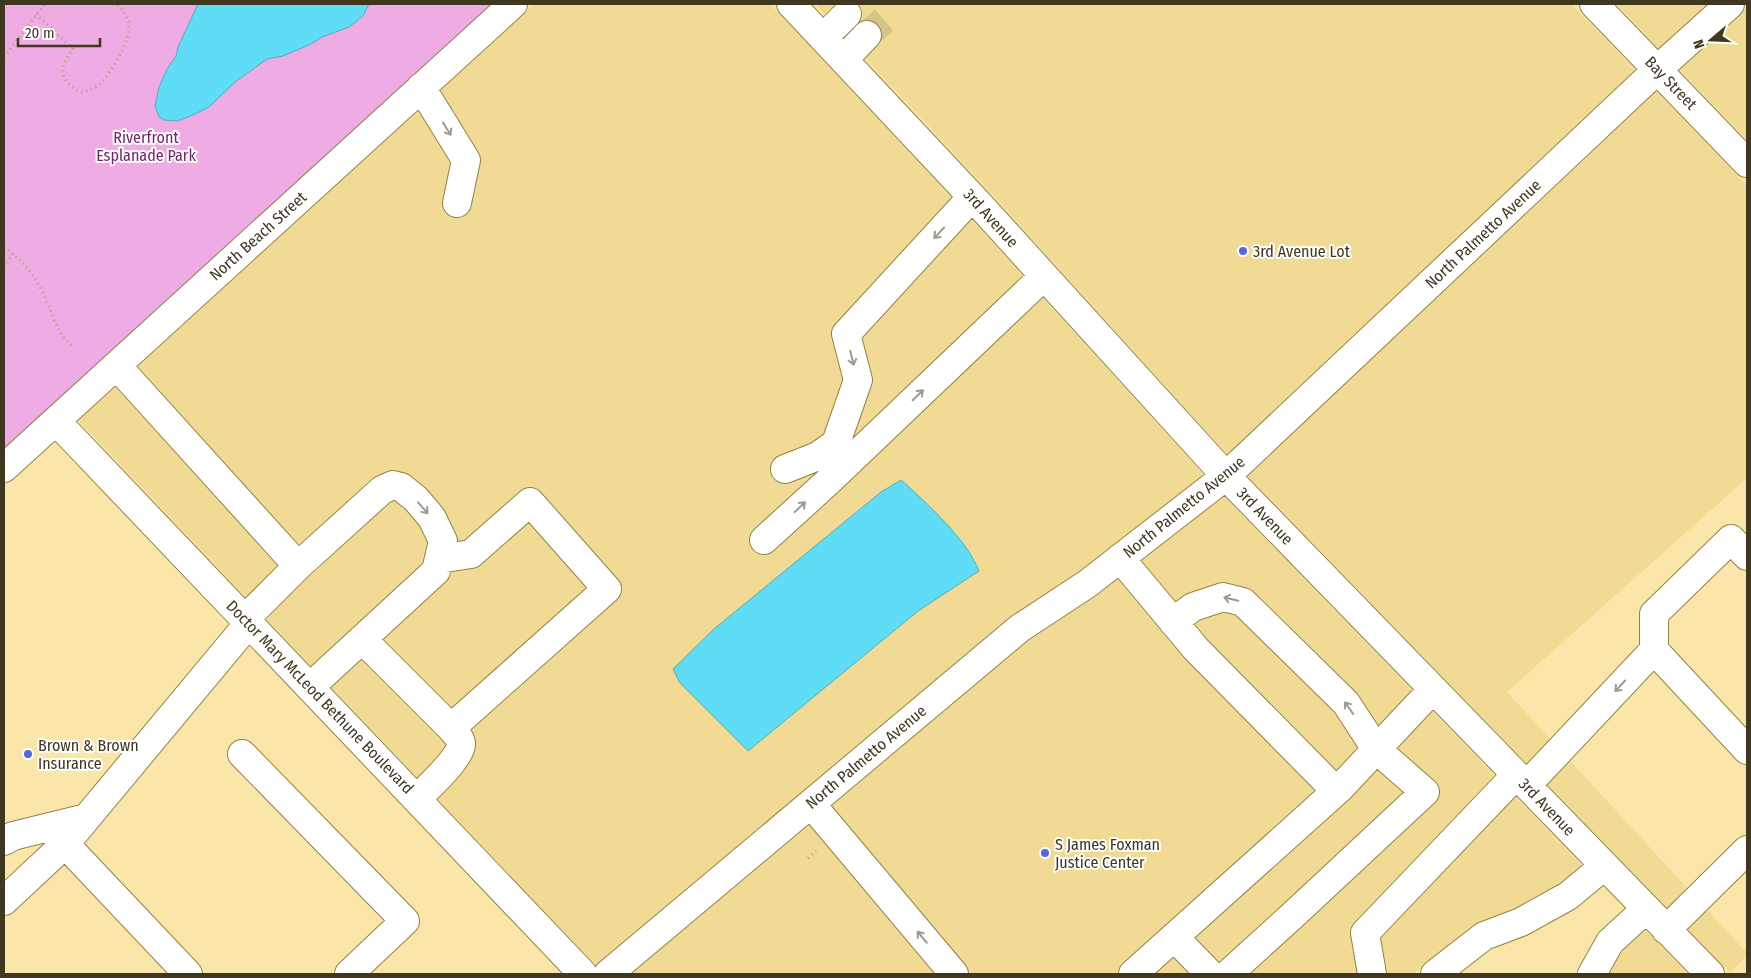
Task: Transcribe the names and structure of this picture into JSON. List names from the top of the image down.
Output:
{
  "streets": {
    "street": [
      "Bay Street",
      "3rd Avenue",
      "North Palmetto Avenue",
      "North Beach Street",
      "Doctor Mary McLeod Bethune Boulevard"
    ]
  },
  "crossings": [
    ["Bay Street", "North Palmetto Avenue"],
    ["3rd Avenue", "North Palmetto Avenue"],
    ["North Beach Street", "Doctor Mary McLeod Bethune Boulevard"]
  ],
  "parks": ["Riverfront Esplanade Park"],
  "places": ["3rd Avenue Lot", "Brown & Brown Insurance", "S James Foxman Justice Center"],
  "scale_bar": "20 m",
  "north": "left"
}
